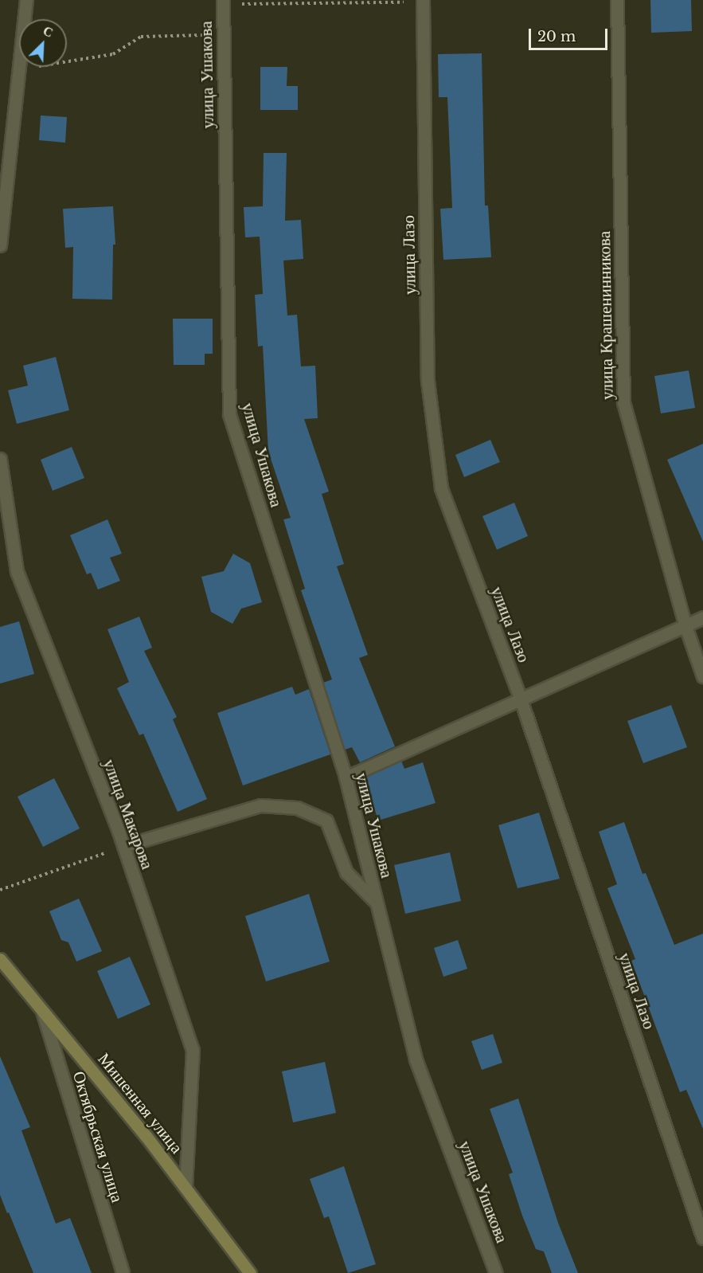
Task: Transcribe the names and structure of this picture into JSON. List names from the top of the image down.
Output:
{
  "streets": {
    "main road": ["Мишенная улица"],
    "street": [
      "улица Ушакова",
      "улица Лазо",
      "улица Крашенинникова",
      "улица Макарова",
      "Октябрьская улица"
    ]
  },
  "crossings": [
    ["улица Ушакова", "улица Макарова"],
    ["улица Макарова", "Мишенная улица"],
    ["Мишенная улица", "Октябрьская улица"]
  ],
  "scale_bar": "20 m",
  "north": "top right"
}
